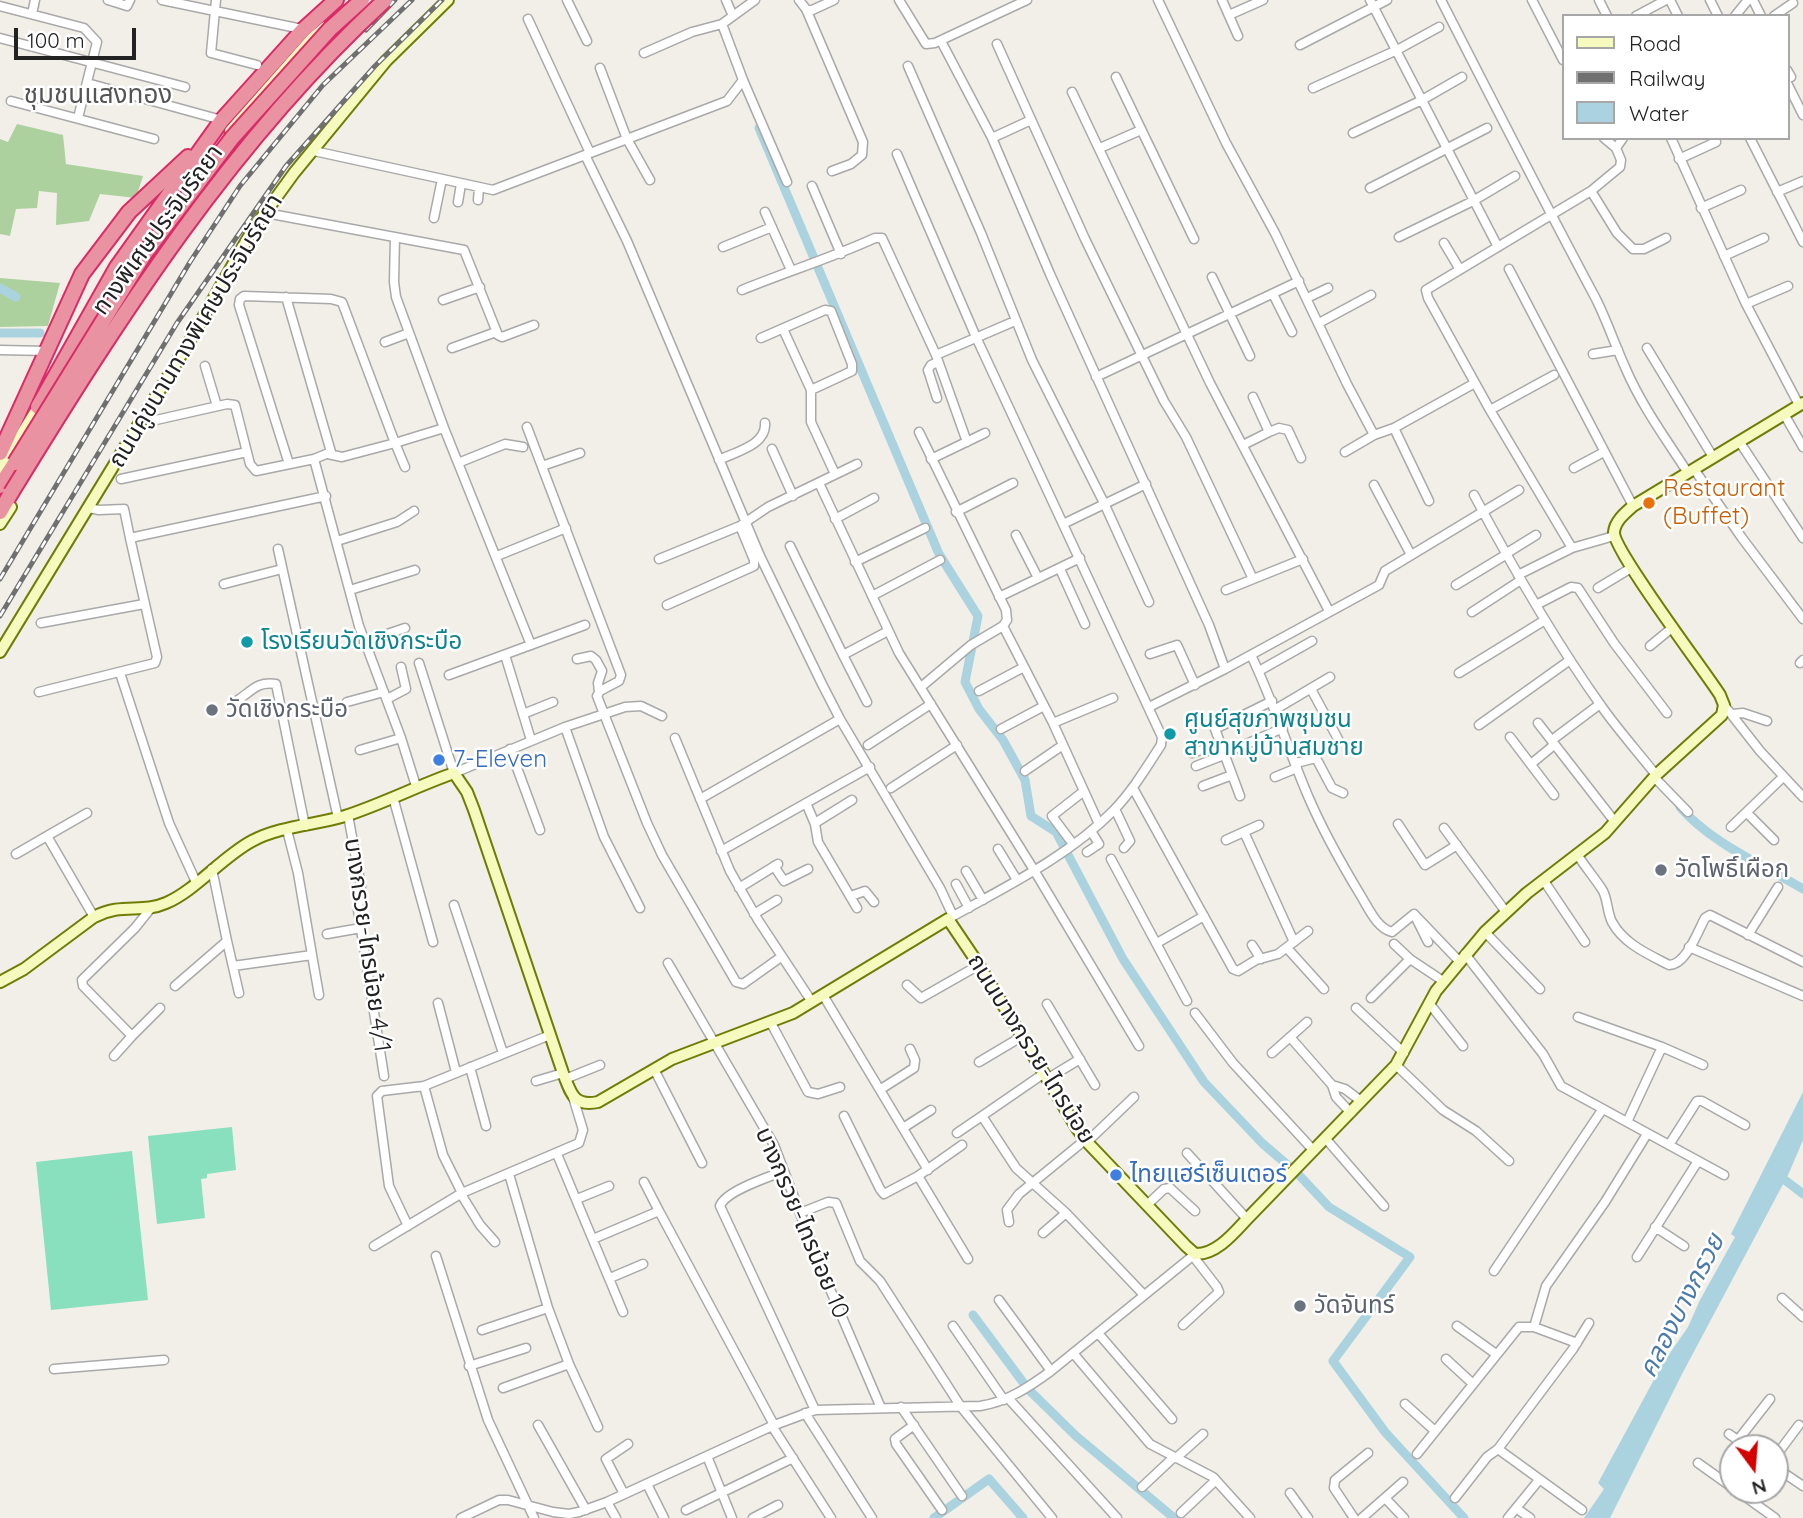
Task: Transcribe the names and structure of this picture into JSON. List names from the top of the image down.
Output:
{
  "streets": {
    "highway": ["ทางพิเศษประจิมรัถยา"],
    "main road": ["ถนนคู่ขนานทางพิเศษประจิมรัถยา", "ถนนบางกรวย-ไทรน้อย"],
    "street": ["บางกรวย-ไทรน้อย 4/1", "บางกรวย-ไทรน้อย 10"]
  },
  "districts": ["ชุมชนแสงทอง"],
  "water": ["คลองบางกรวย"],
  "places": [
    "Restaurant (Buffet)",
    "โรงเรียนวัดเชิงกระบือ",
    "วัดเชิงกระบือ",
    "ศูนย์สุขภาพชุมชน สาขาหมู่บ้านสมชาย",
    "7-Eleven",
    "วัดโพธิ์เผือก",
    "ไทยแฮร์เซ็นเตอร์",
    "วัดจันทร์"
  ],
  "legend": ["Road", "Railway", "Water"],
  "scale_bar": "100 m",
  "north": "bottom"
}
